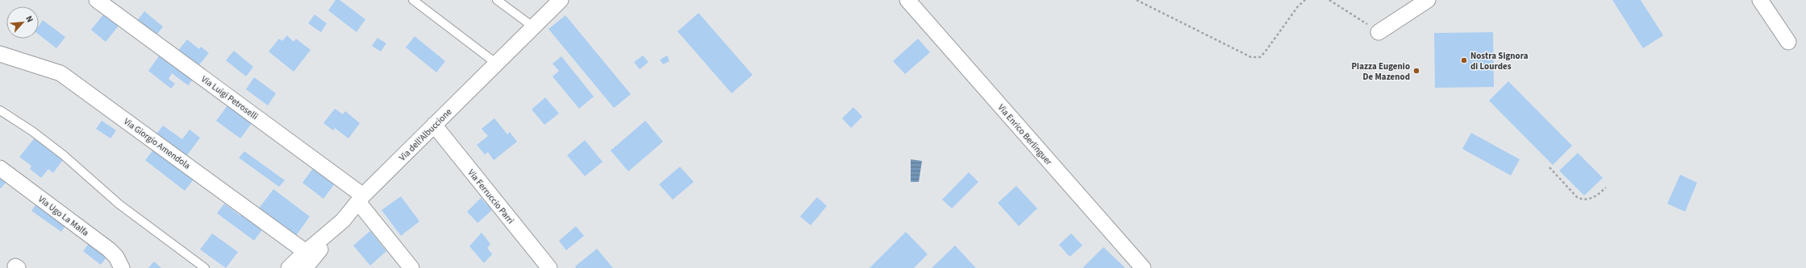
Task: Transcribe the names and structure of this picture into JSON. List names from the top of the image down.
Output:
{
  "streets": {
    "street": [
      "Via Luigi Petroselli",
      "Via dell'Albuccione",
      "Via Enrico Berlinguer",
      "Via Giorgio Amendola",
      "Via Ferruccio Parri",
      "Via Ugo La Malfa"
    ]
  },
  "crossings": [
    ["Via Luigi Petroselli", "Via dell'Albuccione"],
    ["Via dell'Albuccione", "Via Giorgio Amendola"],
    ["Via dell'Albuccione", "Via Ferruccio Parri"]
  ],
  "places": ["Nostra Signora di Lourdes", "Piazza Eugenio De Mazenod"],
  "north": "top right"
}
